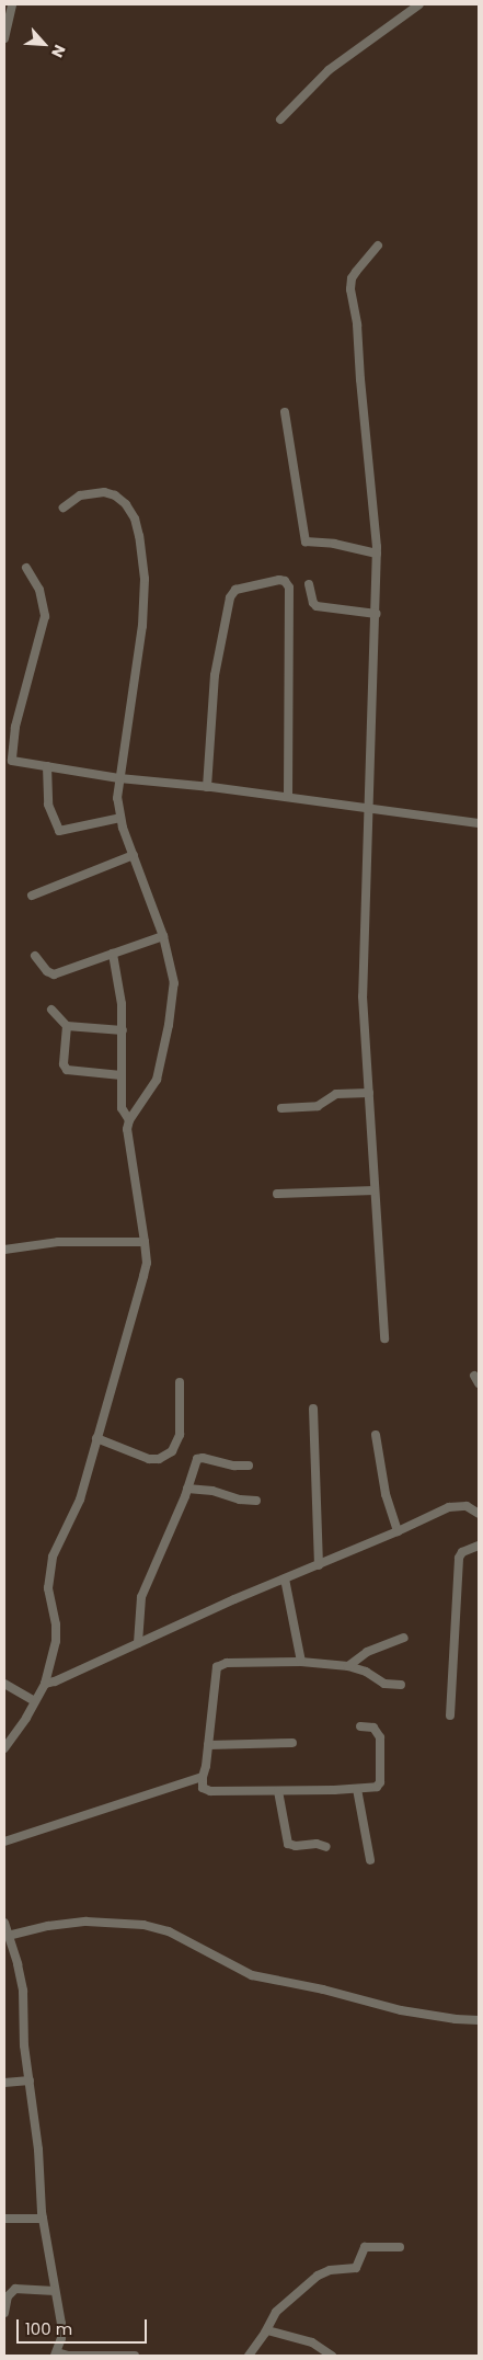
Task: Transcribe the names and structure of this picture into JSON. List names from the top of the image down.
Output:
{
  "scale_bar": "100 m",
  "north": "bottom right"
}
